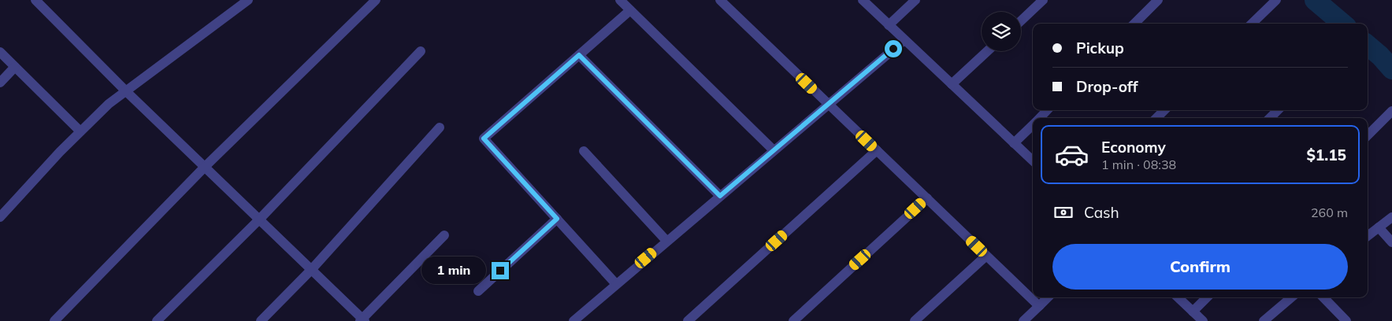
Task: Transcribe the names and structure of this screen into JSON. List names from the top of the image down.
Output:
{
  "page": {
    "banner": ["Pickup", "Drop-off"],
    "list": [
      {
        "name": "Economy",
        "note": "1 min · 08:38",
        "value": "$1.15"
      }
    ],
    "pay": ["Cash", "260 m"],
    "buttons": "Confirm",
    "bubble": "1 min"
  }
}
